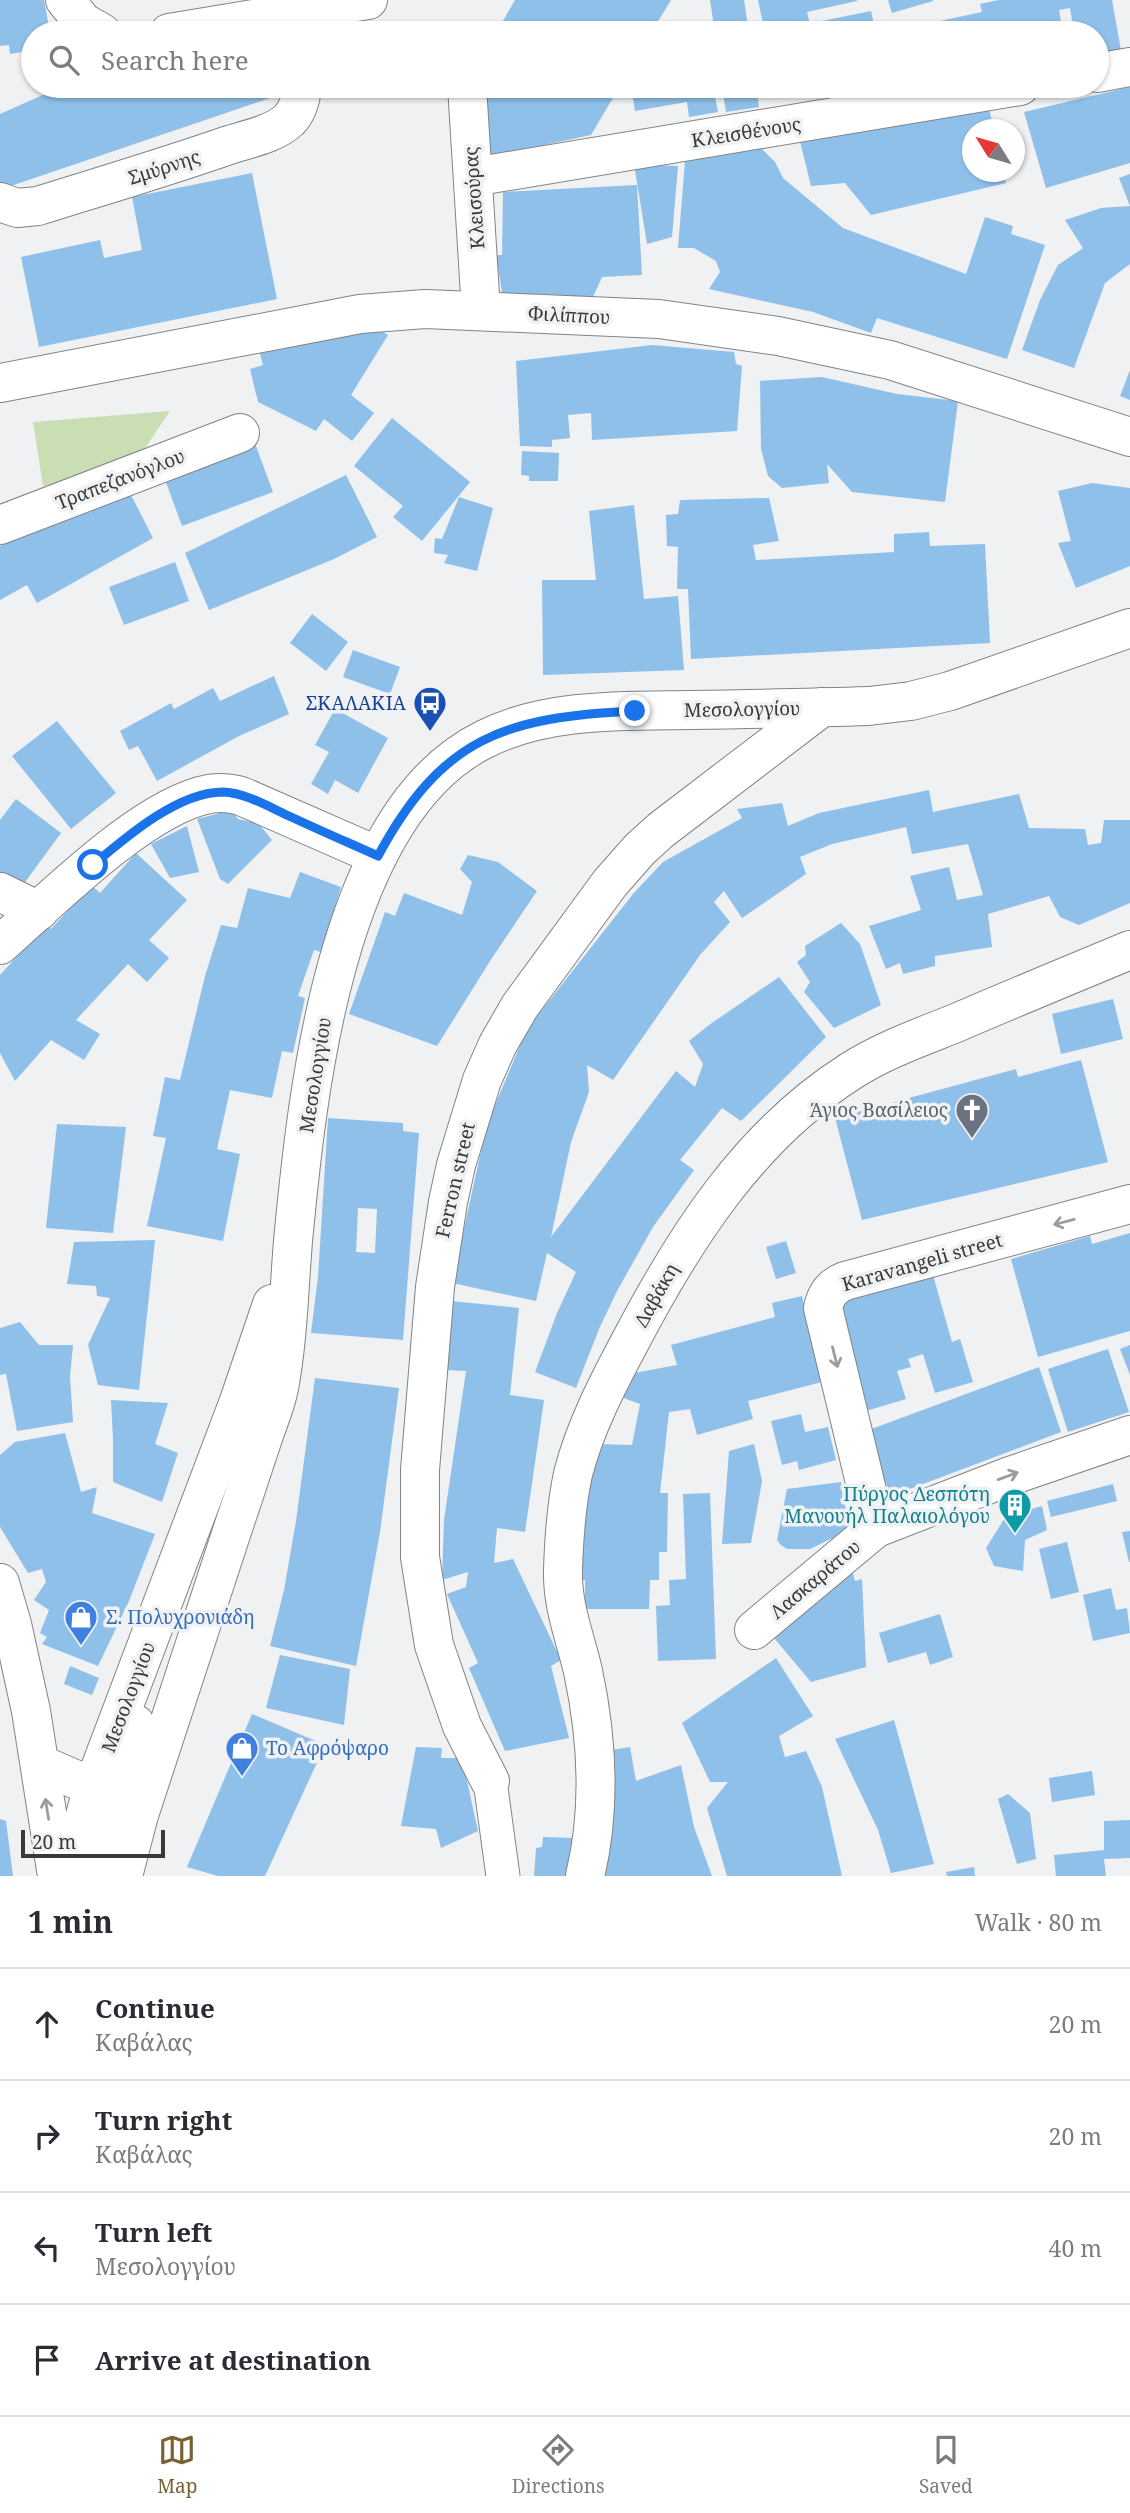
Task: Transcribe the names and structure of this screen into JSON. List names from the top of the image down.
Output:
{
  "streets": {
    "street": [
      "Κλεισθένους",
      "Σμύρνης",
      "Κλεισούρας",
      "Φιλίππου",
      "Τραπεζανόγλου",
      "Μεσολογγίου",
      "Ferron street",
      "Karavangeli street",
      "Δαβάκη",
      "Λασκαράτου"
    ]
  },
  "crossings": [
    ["Κλεισθένους", "Κλεισούρας"],
    ["Κλεισούρας", "Φιλίππου"],
    ["Μεσολογγίου", "Ferron street"],
    ["Karavangeli street", "Λασκαράτου"]
  ],
  "one_way": ["Λασκαράτου"],
  "places": {
    "bus stop": ["ΣΚΑΛΑΚΙΑ"],
    "church": ["Άγιος Βασίλειος"],
    "building": ["Πύργος Δεσπότη Μανουήλ Παλαιολόγου"],
    "shop": ["Σ. Πολυχρονιάδη", "Το Αφρόψαρο"]
  },
  "scale_bar": "20 m",
  "north": "top left",
  "page": {
    "search": "Search here",
    "scale": "20 m",
    "heading": ["1 min", "Walk · 80 m"],
    "list": [
      ["Continue", "Καβάλας", "20 m"],
      ["Turn right", "Καβάλας", "20 m"],
      ["Turn left", "Μεσολογγίου", "40 m"],
      "Arrive at destination"
    ],
    "nav": ["Map", "Directions", "Saved"]
  }
}
